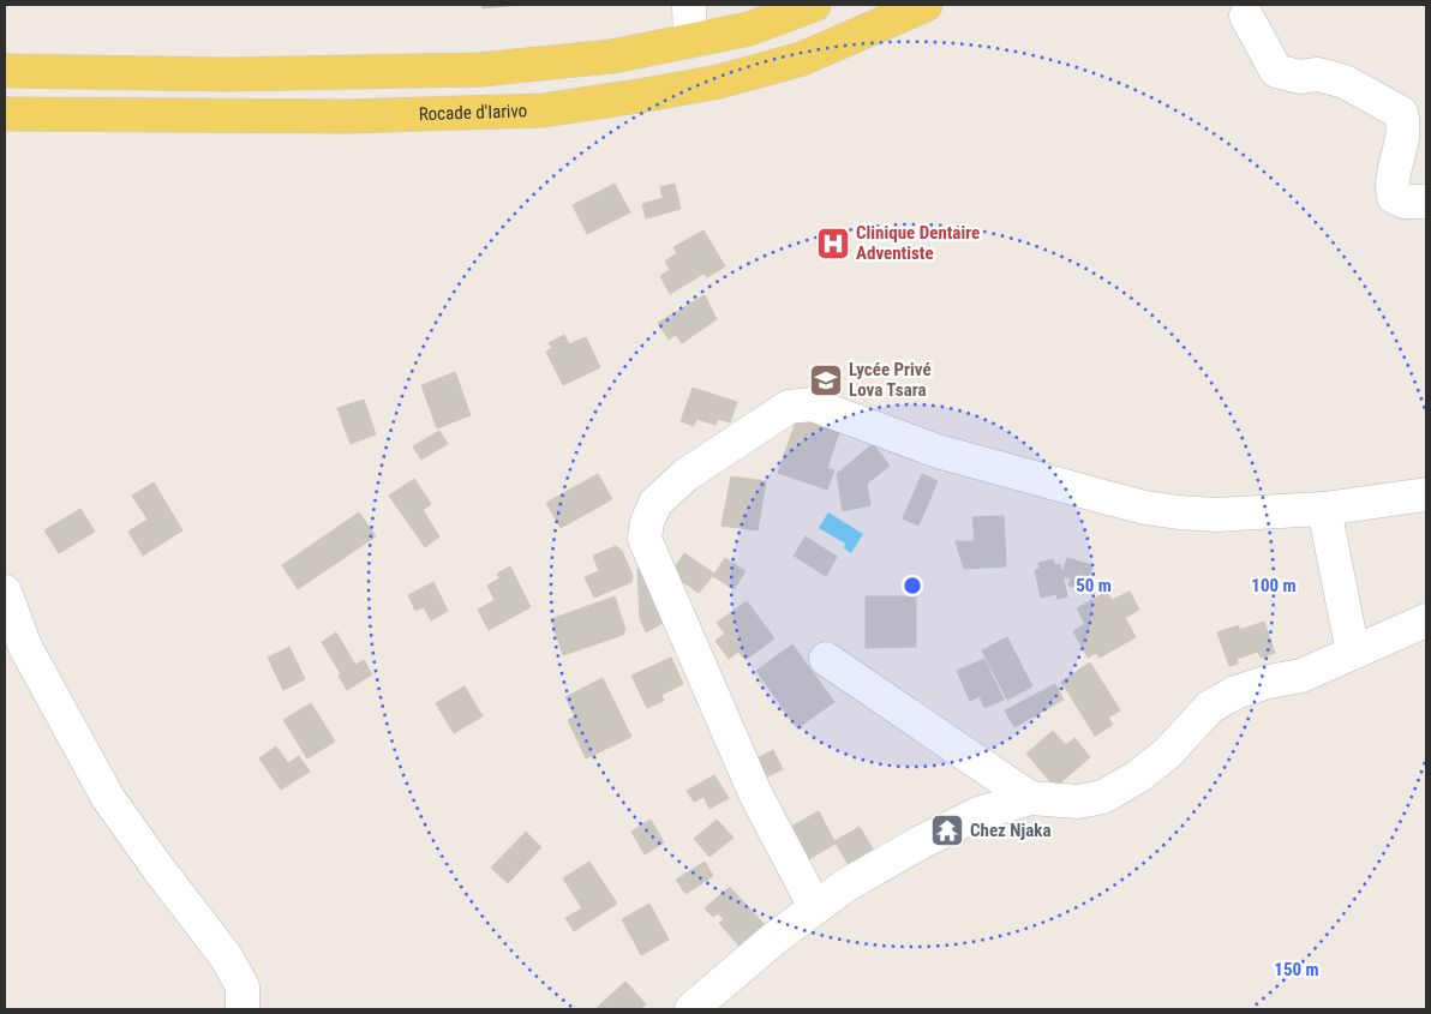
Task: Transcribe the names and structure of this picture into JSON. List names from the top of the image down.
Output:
{
  "streets": {
    "main road": ["Rocade d'Iarivo"]
  },
  "places": {
    "hospital": ["Clinique Dentaire Adventiste"],
    "school or university": ["Lycée Privé Lova Tsara"],
    "temple": ["Chez Njaka"]
  },
  "rings": ["50 m", "100 m", "150 m"]
}
